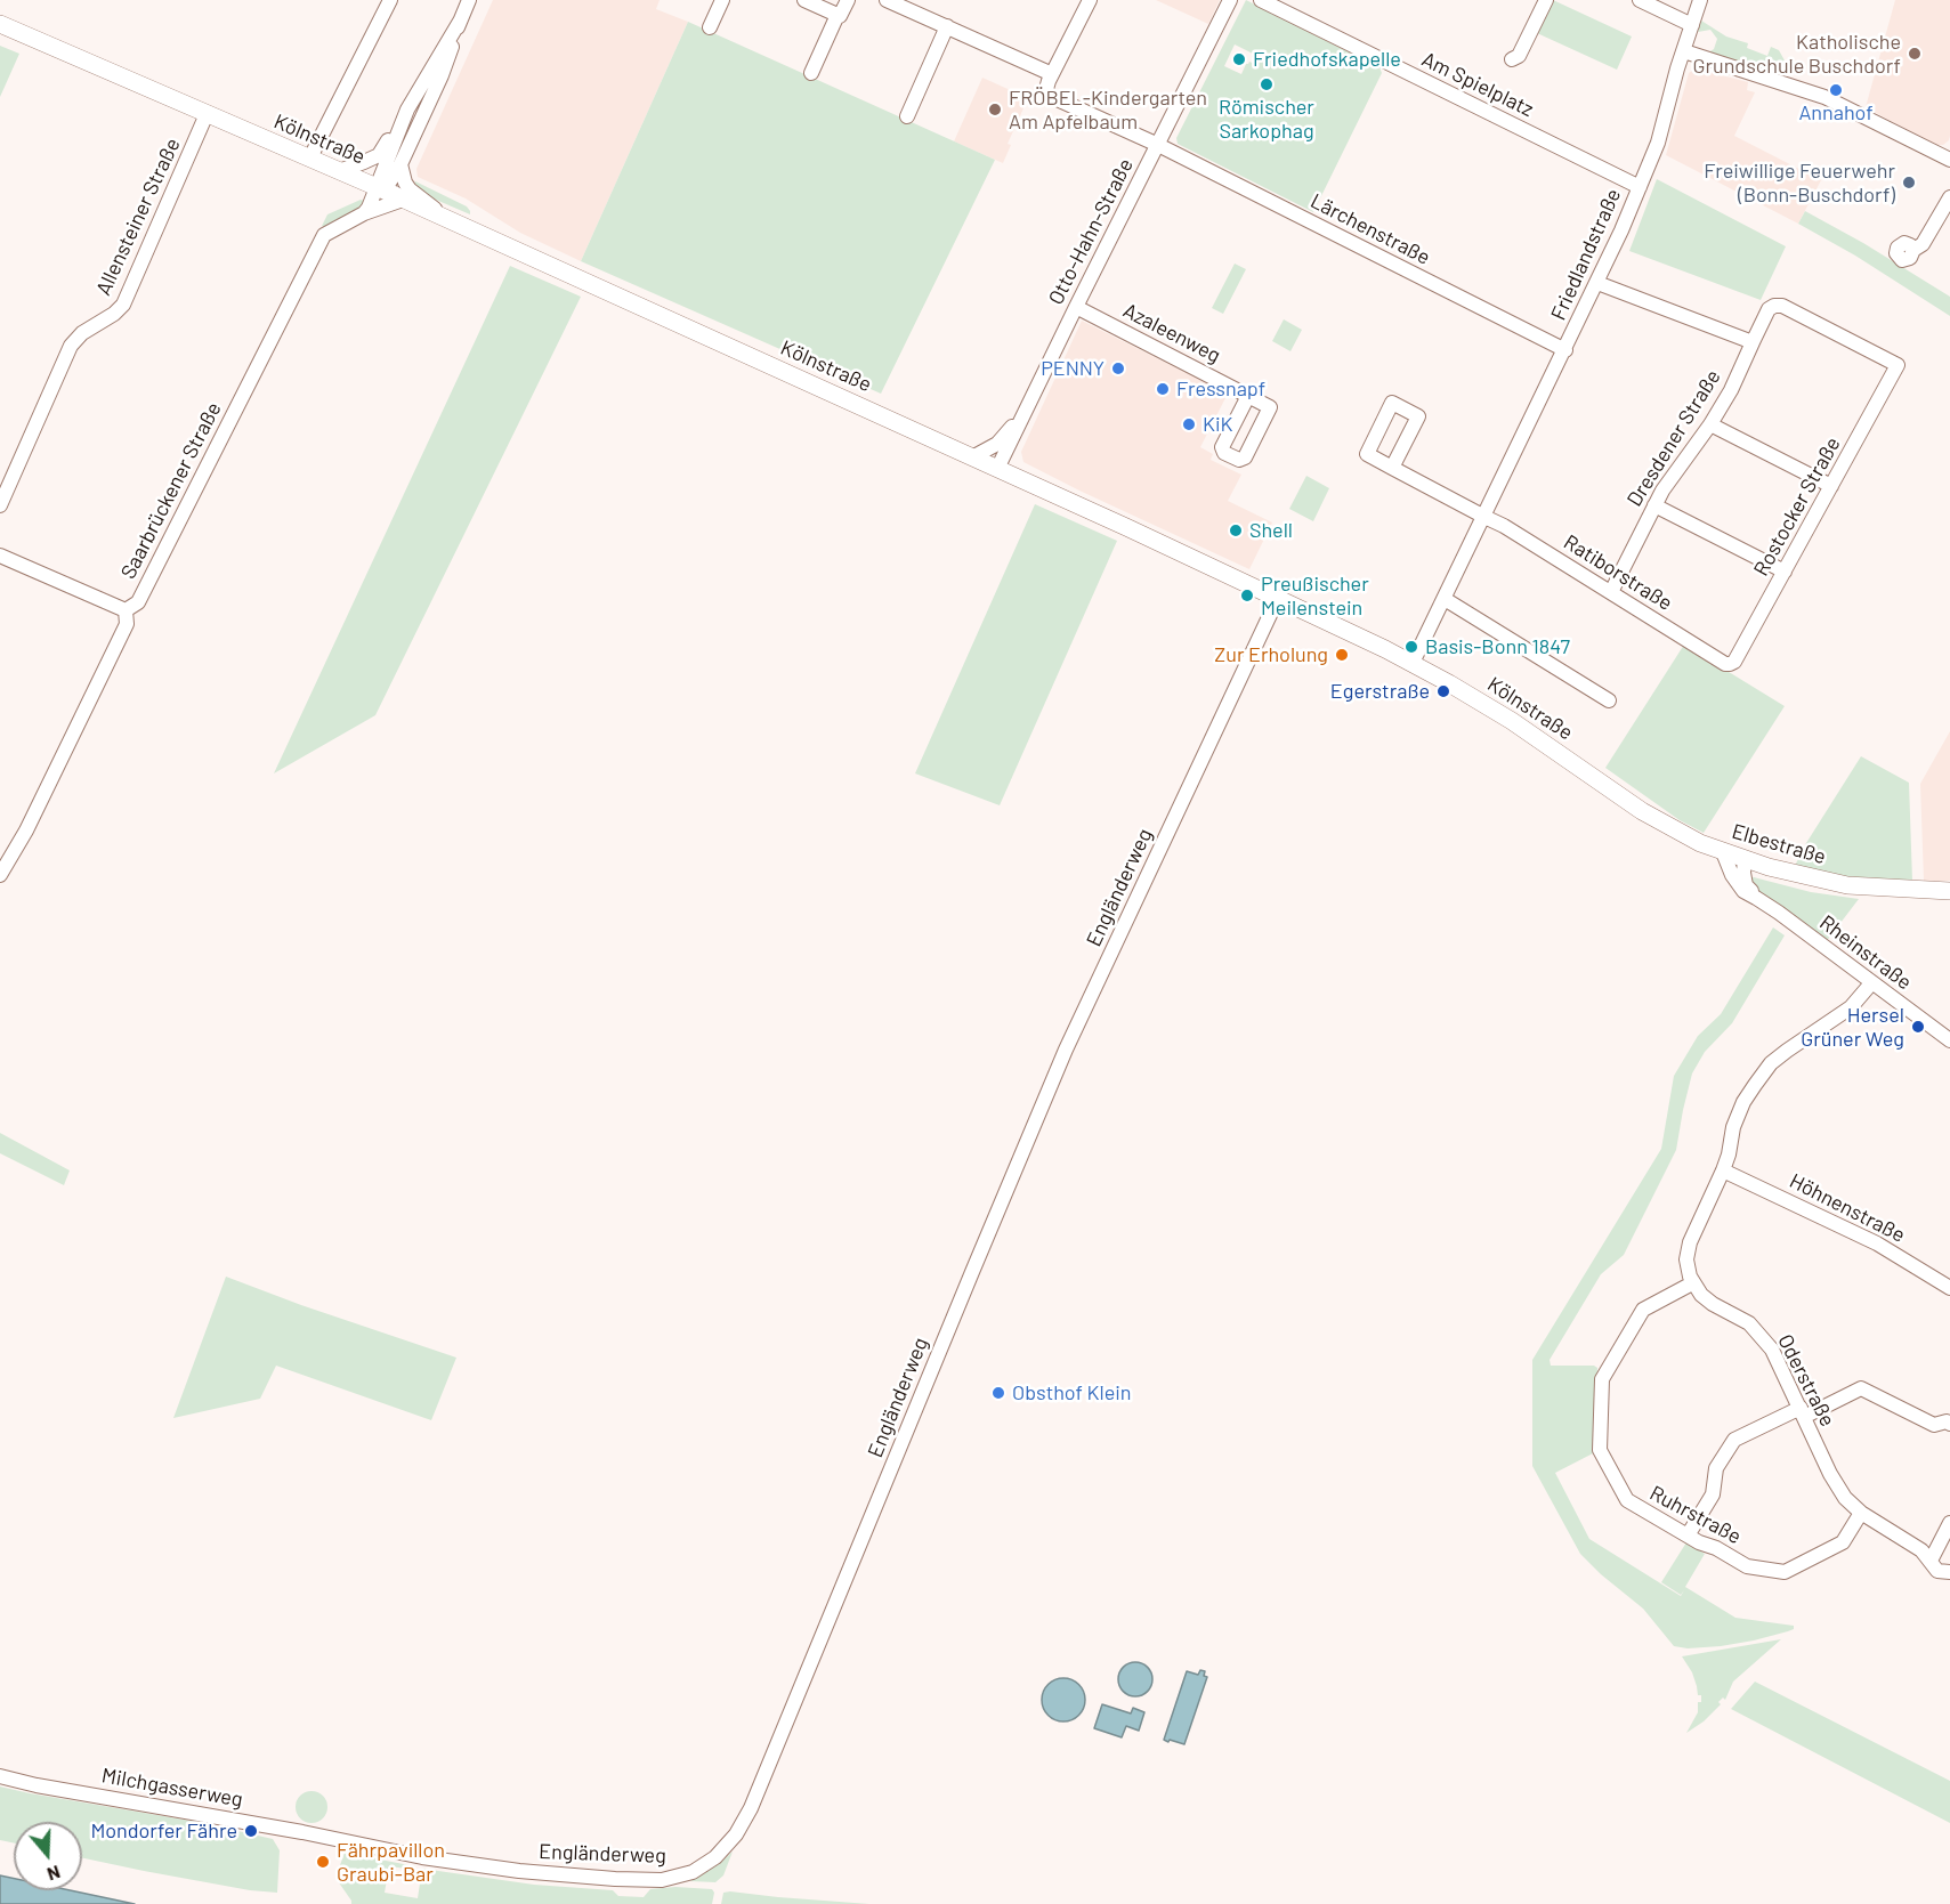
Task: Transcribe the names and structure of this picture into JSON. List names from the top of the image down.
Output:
{
  "streets": {
    "main road": ["Kölnstraße", "Elbestraße"],
    "street": [
      "Am Spielplatz",
      "Allensteiner Straße",
      "Lärchenstraße",
      "Otto-Hahn-Straße",
      "Friedlandstraße",
      "Azaleenweg",
      "Dresdener Straße",
      "Saarbrückener Straße",
      "Rostocker Straße",
      "Ratiborstraße",
      "Engländerweg",
      "Rheinstraße",
      "Höhnenstraße",
      "Oderstraße",
      "Ruhrstraße",
      "Milchgasserweg"
    ]
  },
  "crossings": [
    ["Am Spielplatz", "Friedlandstraße"],
    ["Kölnstraße", "Allensteiner Straße"],
    ["Kölnstraße", "Otto-Hahn-Straße"],
    ["Kölnstraße", "Friedlandstraße"],
    ["Kölnstraße", "Saarbrückener Straße"],
    ["Kölnstraße", "Elbestraße"],
    ["Kölnstraße", "Engländerweg"],
    ["Lärchenstraße", "Otto-Hahn-Straße"],
    ["Lärchenstraße", "Friedlandstraße"],
    ["Otto-Hahn-Straße", "Azaleenweg"],
    ["Friedlandstraße", "Ratiborstraße"],
    ["Dresdener Straße", "Rostocker Straße"],
    ["Dresdener Straße", "Ratiborstraße"],
    ["Rostocker Straße", "Ratiborstraße"],
    ["Elbestraße", "Rheinstraße"],
    ["Engländerweg", "Milchgasserweg"],
    ["Oderstraße", "Ruhrstraße"]
  ],
  "places": [
    "Katholische Grundschule Buschdorf",
    "Friedhofskapelle",
    "Römischer Sarkophag",
    "Annahof",
    "FRÖBEL-Kindergarten Am Apfelbaum",
    "Freiwillige Feuerwehr (Bonn-Buschdorf)",
    "PENNY",
    "Fressnapf",
    "KiK",
    "Shell",
    "Preußischer Meilenstein",
    "Basis-Bonn 1847",
    "Zur Erholung",
    "Egerstraße",
    "Hersel Grüner Weg",
    "Obsthof Klein",
    "Mondorfer Fähre",
    "Fährpavillon Graubi-Bar"
  ],
  "north": "bottom"
}
